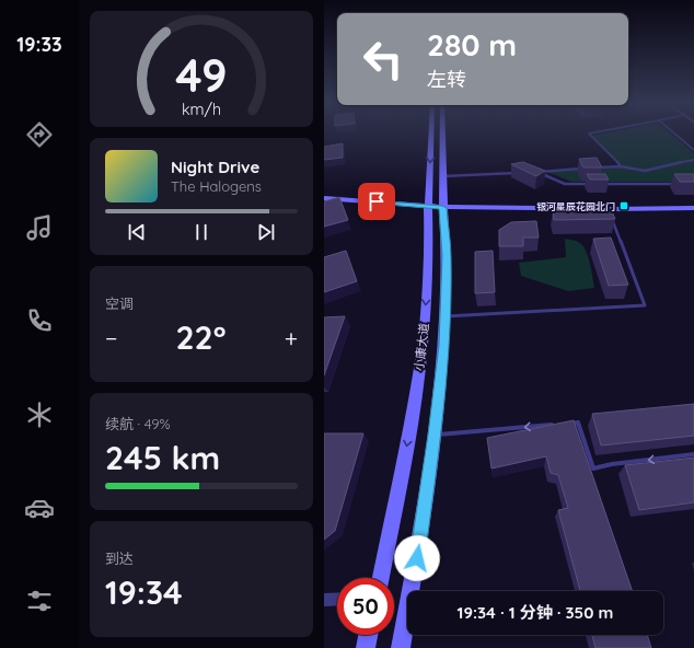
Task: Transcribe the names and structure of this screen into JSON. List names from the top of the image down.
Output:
{
  "streets": {
    "main road": ["小康大道"]
  },
  "places": {
    "transit": ["银河星辰花园北门"]
  },
  "page": {
    "tabs": "19:33",
    "turn": ["280 m", "左转"],
    "song": ["Night Drive", "The Halogens"],
    "tile": [
      "空调",
      ["续航 · 49%", "245 km"],
      ["到达", "19:34"]
    ],
    "heat": ["−", "22°", "+"],
    "limit": "50",
    "trip": "19:34 · 1 分钟 · 350 m",
    "gauge": ["49", "km/h"]
  }
}
